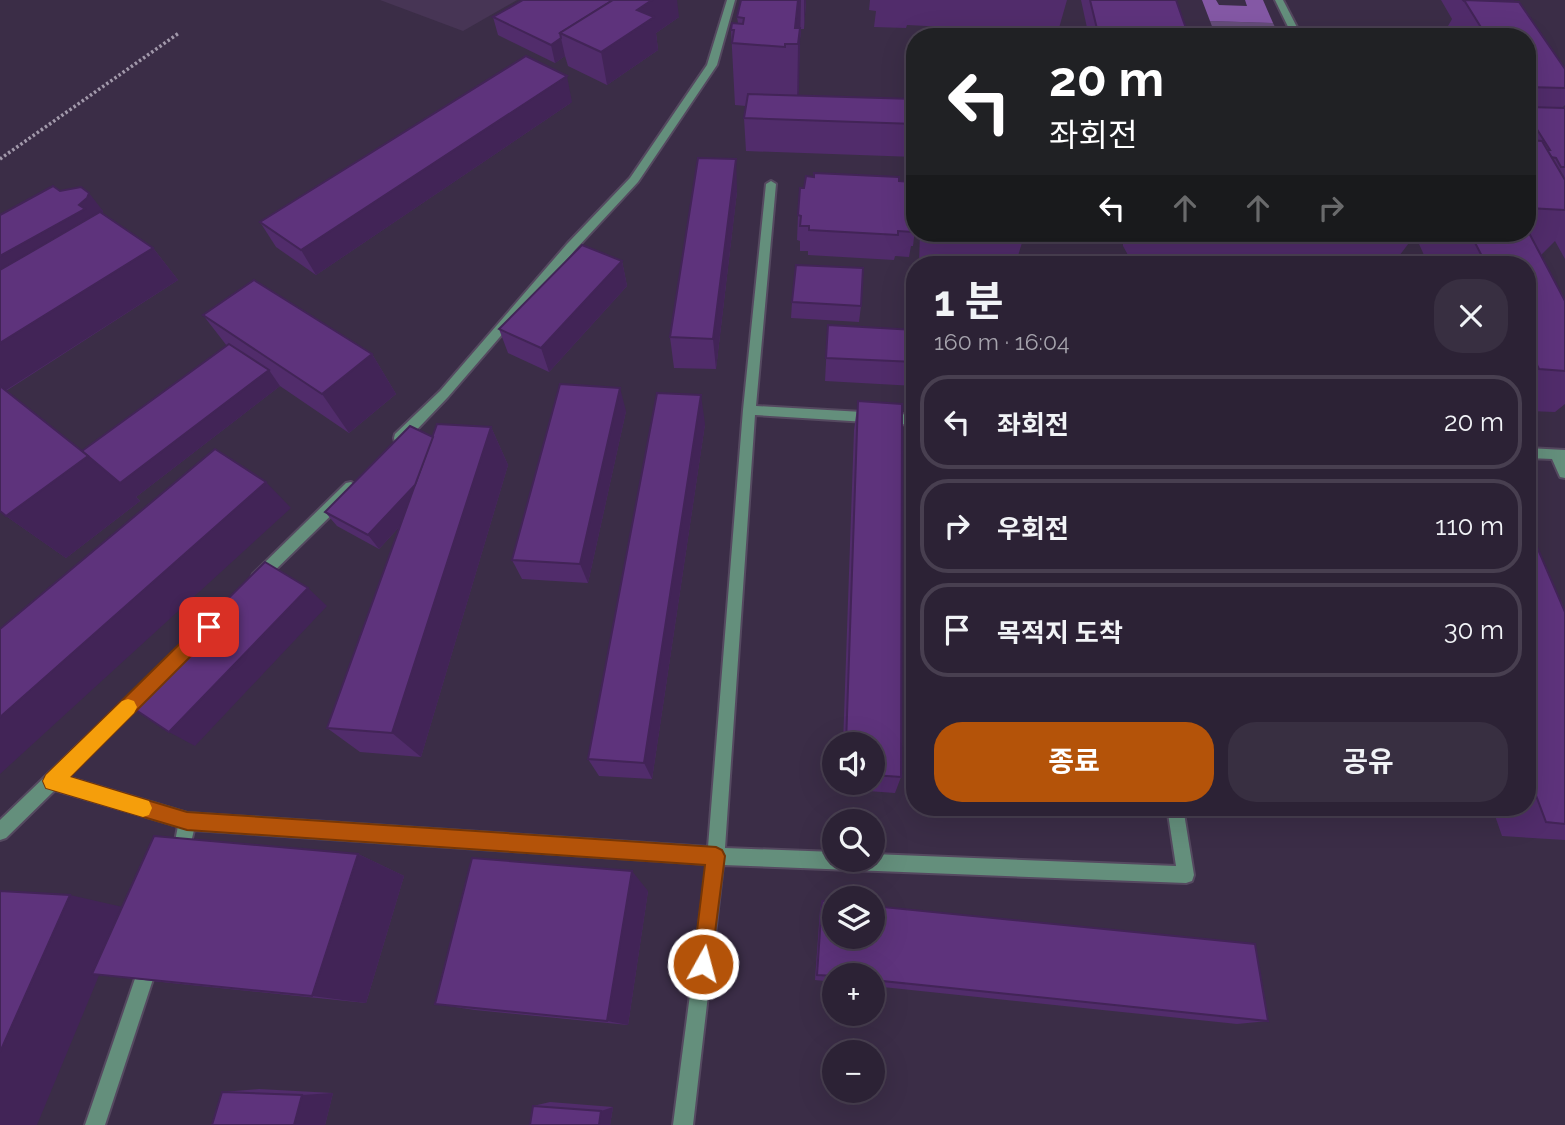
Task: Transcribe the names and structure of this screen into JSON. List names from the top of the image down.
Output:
{
  "page": {
    "turn": ["20 m", "좌회전"],
    "heading": ["1 분", "160 m · 16:04"],
    "list": [
      {
        "name": "좌회전",
        "value": "20 m"
      },
      {
        "name": "우회전",
        "value": "110 m"
      },
      {
        "name": "목적지 도착",
        "value": "30 m"
      }
    ],
    "buttons": ["종료", "공유"],
    "map_buttons": ["+", "−"]
  }
}
